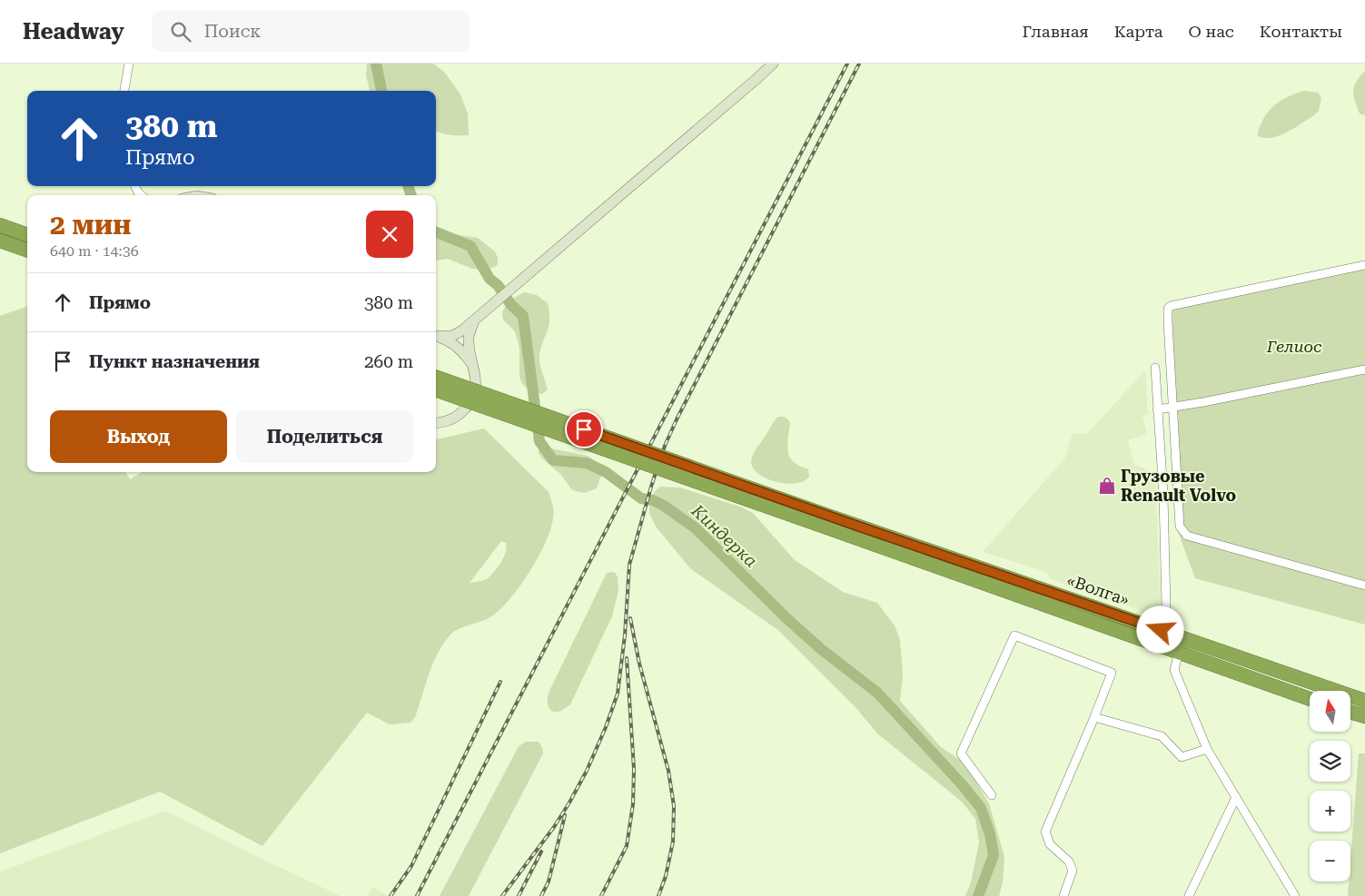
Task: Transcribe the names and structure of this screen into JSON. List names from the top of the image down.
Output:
{
  "streets": {
    "highway": ["«Волга»"]
  },
  "water": ["Киндерка"],
  "parks": ["Гелиос"],
  "places": {
    "shop": ["Грузовые Renault Volvo"]
  },
  "north": "top",
  "page": {
    "header": "Headway",
    "search": "Поиск",
    "nav": [
      "Главная",
      "Карта",
      "О нас",
      "Контакты"
    ],
    "turn": ["380 m", "Прямо"],
    "heading": ["2 мин", "640 m · 14:36"],
    "list": [
      {
        "name": "Прямо",
        "value": "380 m"
      },
      {
        "name": "Пункт назначения",
        "value": "260 m"
      }
    ],
    "buttons": ["Выход", "Поделиться"],
    "map_buttons": ["+", "−"]
  }
}
